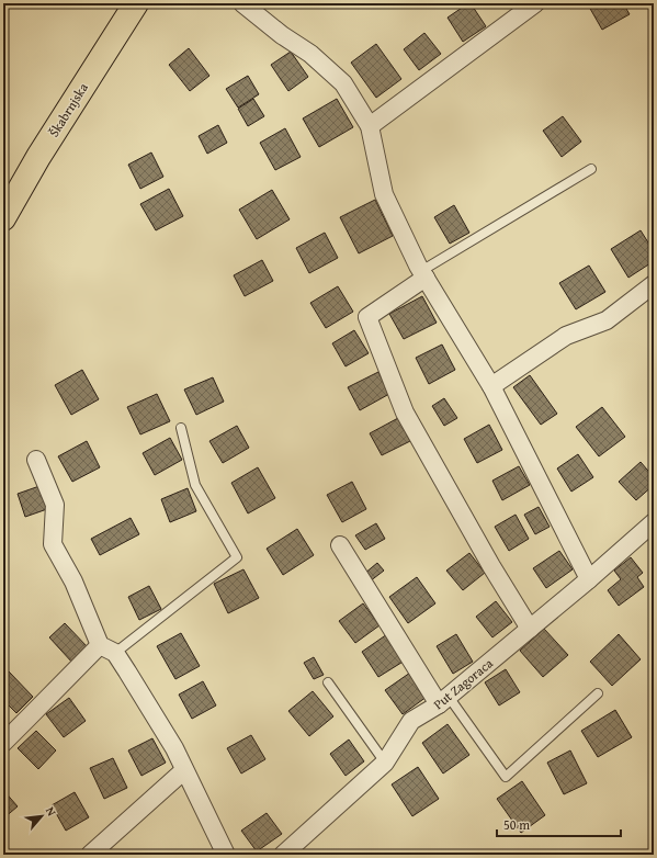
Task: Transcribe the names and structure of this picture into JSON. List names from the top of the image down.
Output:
{
  "streets": {
    "main road": ["Škabrnjska"],
    "street": ["Put Zagoraca"]
  },
  "scale_bar": "50 m",
  "north": "top right"
}
